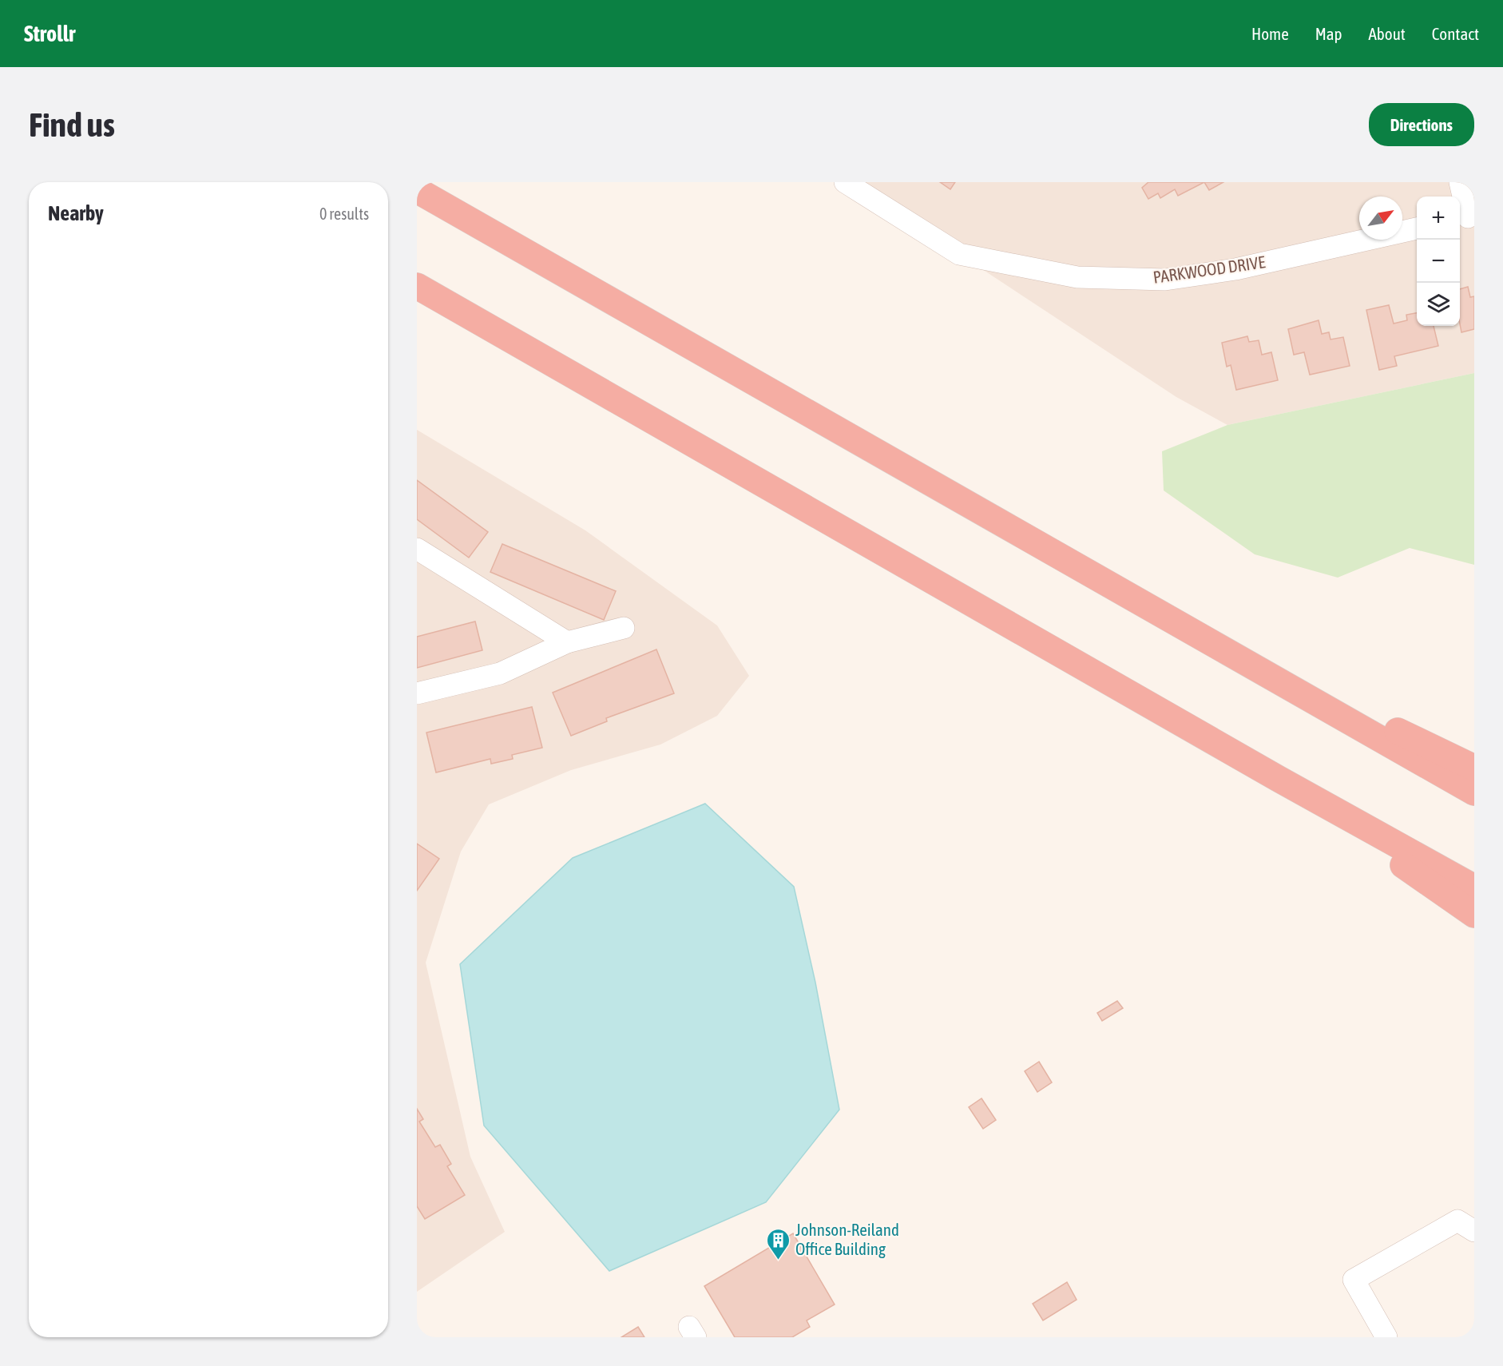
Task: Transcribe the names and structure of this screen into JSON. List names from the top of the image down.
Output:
{
  "streets": {
    "street": ["PARKWOOD DRIVE"]
  },
  "places": {
    "building": ["Johnson-Reiland Office Building"]
  },
  "north": "top right",
  "page": {
    "header": "Strollr",
    "nav": [
      "Home",
      "Map",
      "About",
      "Contact"
    ],
    "buttons": "Directions",
    "title": "Find us",
    "heading": ["Nearby", "0 results"],
    "map_buttons": ["+", "−"]
  }
}
